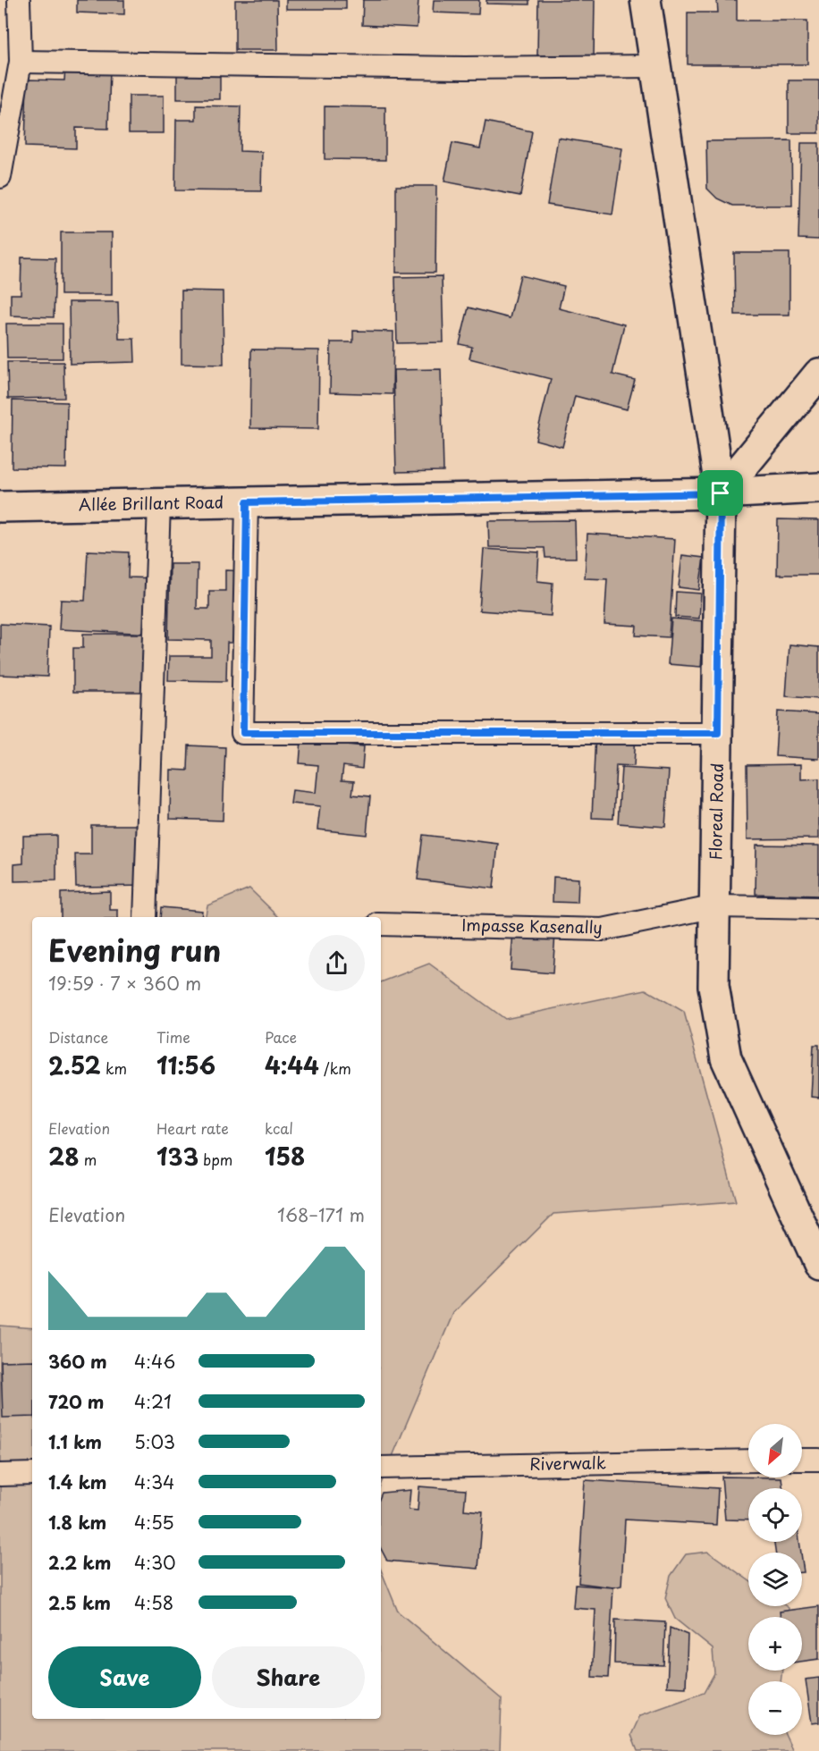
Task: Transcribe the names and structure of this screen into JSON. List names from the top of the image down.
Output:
{
  "streets": {
    "main road": ["Allée Brillant Road", "Floreal Road"],
    "street": ["Impasse Kasenally", "Riverwalk"]
  },
  "crossings": [
    ["Allée Brillant Road", "Floreal Road"],
    ["Floreal Road", "Impasse Kasenally"]
  ],
  "north": "bottom left",
  "page": {
    "heading": ["Evening run", "19:59 · 7 × 360 m"],
    "stats": [
      ["Distance", "2.52 km"],
      ["Time", "11:56"],
      ["Pace", "4:44 /km"],
      ["Elevation", "28 m"],
      ["Heart rate", "133 bpm"],
      ["kcal", "158"]
    ],
    "chart": ["Elevation", "168–171 m"],
    "list": [
      {
        "name": "360 m",
        "note": "4:46"
      },
      {
        "name": "720 m",
        "note": "4:21"
      },
      {
        "name": "1.1 km",
        "note": "5:03"
      },
      {
        "name": "1.4 km",
        "note": "4:34"
      },
      {
        "name": "1.8 km",
        "note": "4:55"
      },
      {
        "name": "2.2 km",
        "note": "4:30"
      },
      {
        "name": "2.5 km",
        "note": "4:58"
      }
    ],
    "map_buttons": ["+", "−"],
    "buttons": ["Save", "Share"]
  }
}
